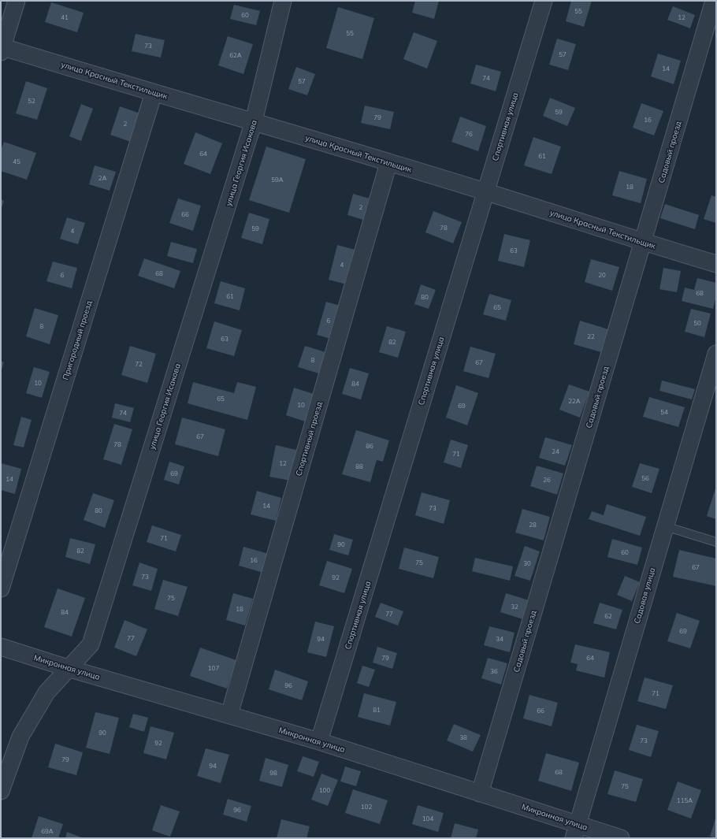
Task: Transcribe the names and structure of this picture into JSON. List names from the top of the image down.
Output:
{
  "streets": {
    "street": [
      "улица Красный Текстильщик",
      "Спортивная улица",
      "Садовый проезд",
      "улица Георгия Исакова",
      "Пригородный проезд",
      "Спортивный проезд",
      "Садовая улица",
      "Микронная улица"
    ]
  },
  "crossings": [
    ["улица Красный Текстильщик", "Спортивная улица"],
    ["улица Красный Текстильщик", "Садовый проезд"],
    ["улица Красный Текстильщик", "улица Георгия Исакова"],
    ["улица Красный Текстильщик", "Пригородный проезд"],
    ["улица Красный Текстильщик", "Спортивный проезд"],
    ["Спортивная улица", "Микронная улица"],
    ["Садовый проезд", "Микронная улица"],
    ["улица Георгия Исакова", "Микронная улица"],
    ["Спортивный проезд", "Микронная улица"],
    ["Садовая улица", "Микронная улица"]
  ],
  "house_numbers": [
    "55",
    "60",
    "41",
    "12",
    "55",
    "73",
    "57",
    "62А",
    "14",
    "74",
    "57",
    "52",
    "59",
    "79",
    "16",
    "2",
    "76",
    "64",
    "61",
    "45",
    "2А",
    "59А",
    "18",
    "2",
    "66",
    "78",
    "59",
    "4",
    "63",
    "4",
    "68",
    "6",
    "20",
    "68",
    "61",
    "80",
    "65",
    "6",
    "50",
    "8",
    "22",
    "63",
    "82",
    "8",
    "67",
    "72",
    "10",
    "84",
    "65",
    "22А",
    "10",
    "69",
    "54",
    "74",
    "67",
    "78",
    "86",
    "24",
    "71",
    "12",
    "88",
    "69",
    "56",
    "14",
    "26",
    "14",
    "73",
    "80",
    "28",
    "71",
    "90",
    "82",
    "60",
    "16",
    "75",
    "30",
    "67",
    "73",
    "92",
    "75",
    "32",
    "18",
    "84",
    "77",
    "62",
    "69",
    "77",
    "94",
    "34",
    "79",
    "64",
    "107",
    "36",
    "96",
    "71",
    "81",
    "66",
    "90",
    "38",
    "73",
    "92",
    "79",
    "94",
    "68",
    "98",
    "75",
    "100",
    "115А",
    "102",
    "96",
    "104",
    "69А"
  ]
}
